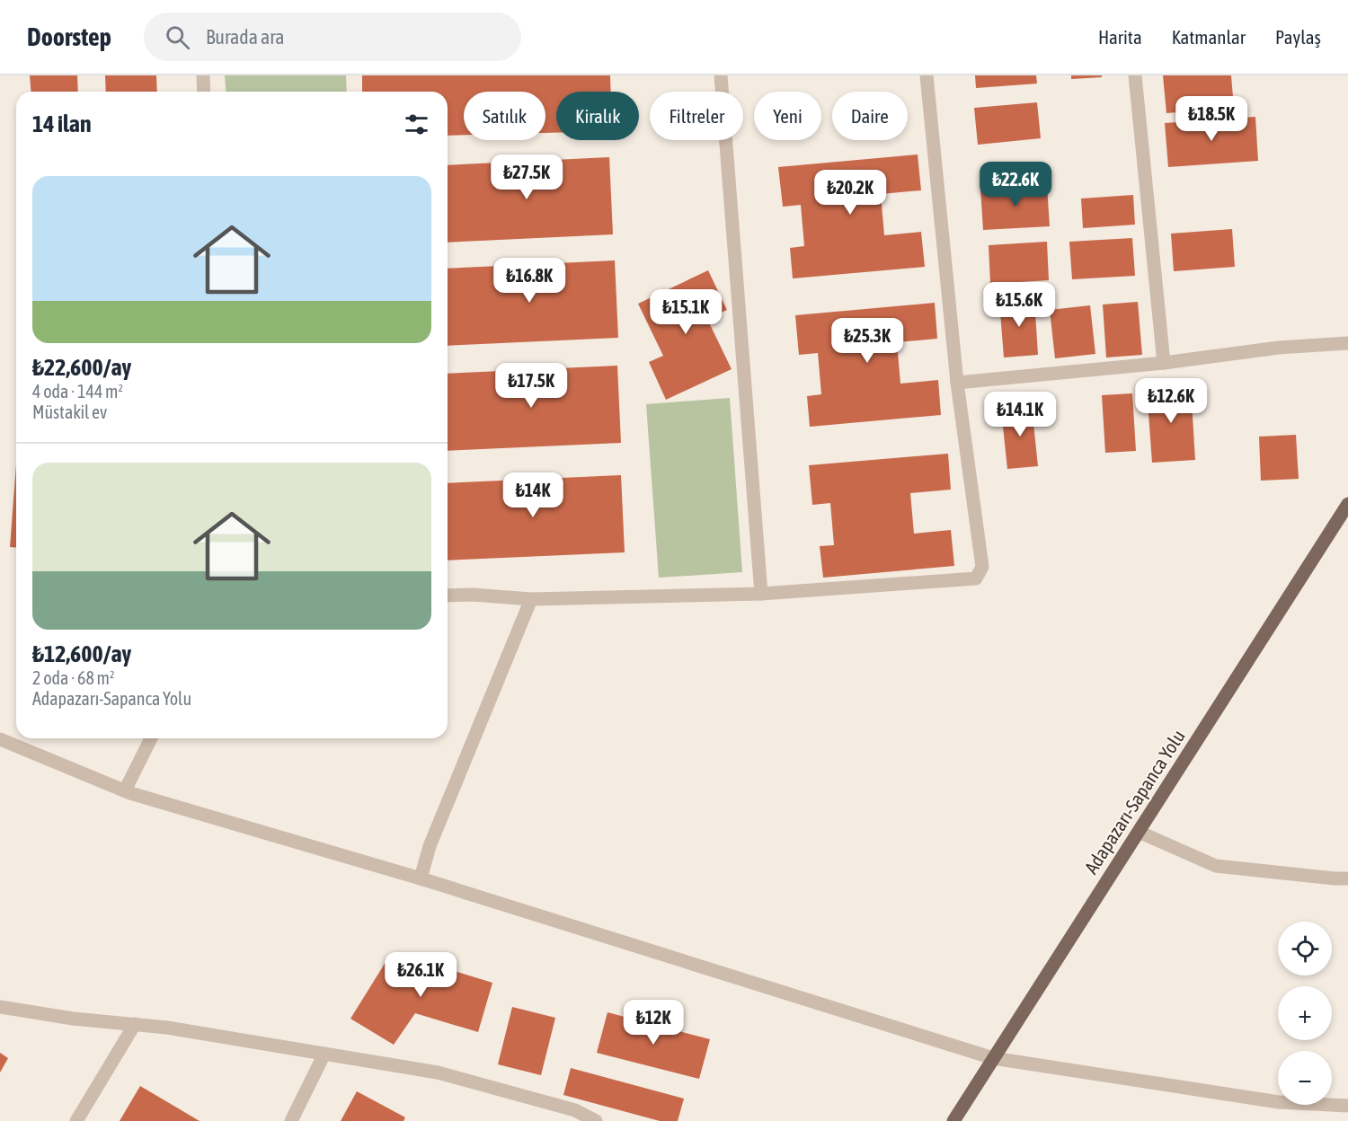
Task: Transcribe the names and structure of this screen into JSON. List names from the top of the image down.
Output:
{
  "streets": {
    "main road": ["Adapazarı-Sapanca Yolu"]
  },
  "page": {
    "header": "Doorstep",
    "search": "Burada ara",
    "nav": ["Harita", "Katmanlar", "Paylaş"],
    "chip": [
      "Satılık",
      "Kiralık",
      "Filtreler",
      "Yeni",
      "Daire"
    ],
    "heading": "14 ilan",
    "price": [
      "₺18.5K",
      "₺27.5K",
      "₺22.6K",
      "₺20.2K",
      "₺16.8K",
      "₺15.6K",
      "₺15.1K",
      "₺25.3K",
      "₺17.5K",
      "₺12.6K",
      "₺14.1K",
      "₺14K",
      "₺26.1K",
      "₺12K"
    ],
    "list": [
      {
        "name": "₺22,600/ay",
        "note": "4 oda · 144 m² · Müstakil ev"
      },
      {
        "name": "₺12,600/ay",
        "note": "2 oda · 68 m² · Adapazarı-Sapanca Yolu"
      }
    ],
    "map_buttons": ["+", "−"]
  }
}
